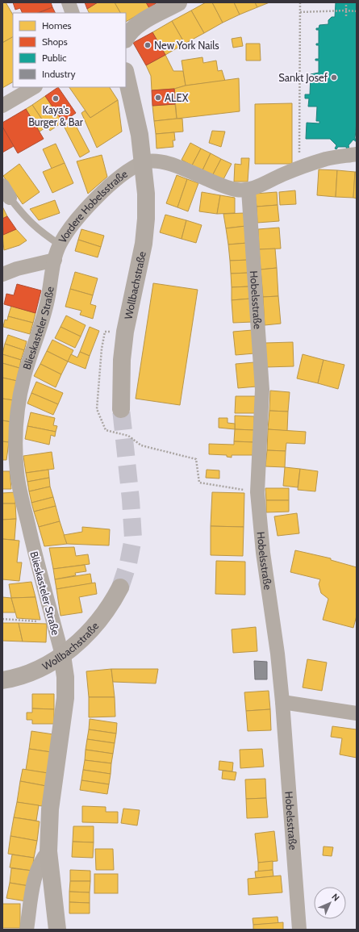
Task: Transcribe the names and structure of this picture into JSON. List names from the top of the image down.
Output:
{
  "streets": {
    "main road": ["Wollbachstraße", "Blieskasteler Straße"],
    "street": ["Vordere Hobelsstraße", "Hobelsstraße"]
  },
  "crossings": [
    ["Vordere Hobelsstraße", "Wollbachstraße"],
    ["Vordere Hobelsstraße", "Blieskasteler Straße"],
    ["Wollbachstraße", "Blieskasteler Straße"]
  ],
  "places": [
    "New York Nails",
    "Sankt Josef",
    "ALEX",
    "Kaya's Burger & Bar"
  ],
  "legend": [
    "Homes",
    "Shops",
    "Public",
    "Industry"
  ],
  "north": "top right"
}
